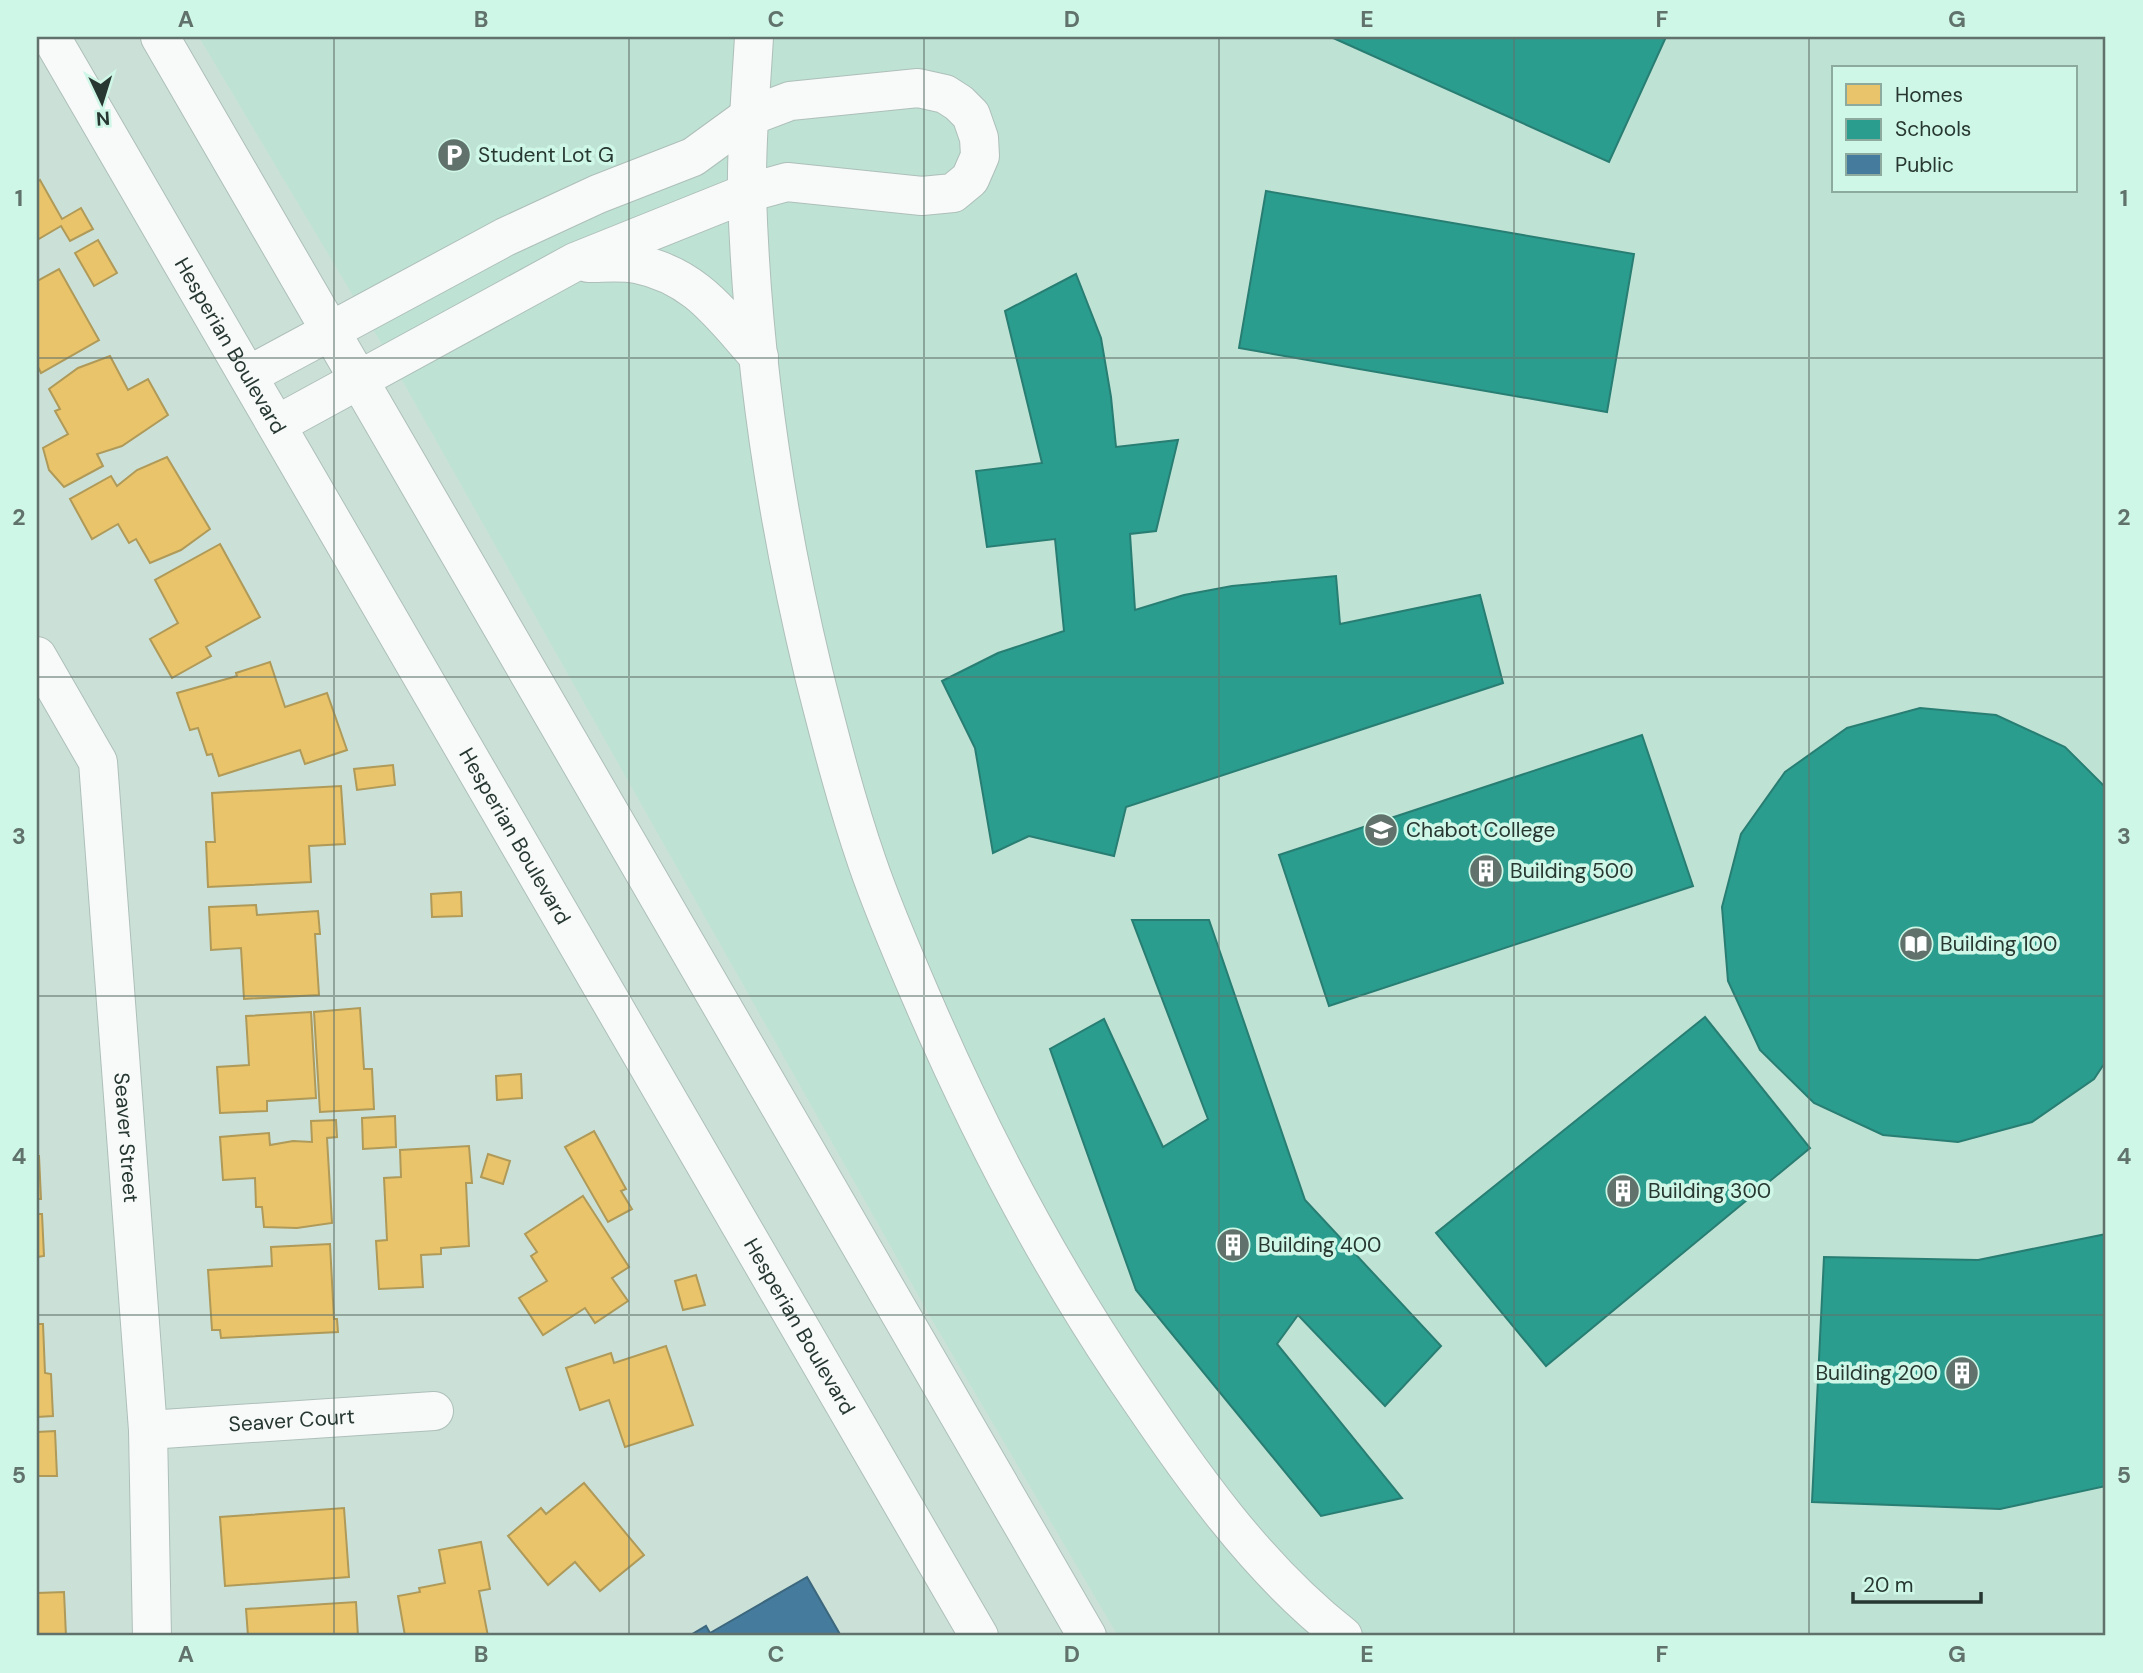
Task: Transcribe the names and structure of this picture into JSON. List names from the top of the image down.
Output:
{
  "streets": {
    "main road": ["Hesperian Boulevard", "Seaver Street", "Seaver Court"]
  },
  "crossings": [
    ["Seaver Street", "Seaver Court"]
  ],
  "places": {
    "parking": ["Student Lot G"],
    "school or university": ["Chabot College"],
    "building": [
      "Building 500",
      "Building 300",
      "Building 400",
      "Building 200"
    ],
    "library": ["Building 100"]
  },
  "legend": ["Homes", "Schools", "Public"],
  "scale_bar": "20 m",
  "north": "bottom",
  "grid": {
    "columns": [
      "A",
      "B",
      "C",
      "D",
      "E",
      "F",
      "G"
    ],
    "rows": [
      "1",
      "2",
      "3",
      "4",
      "5"
    ]
  }
}
